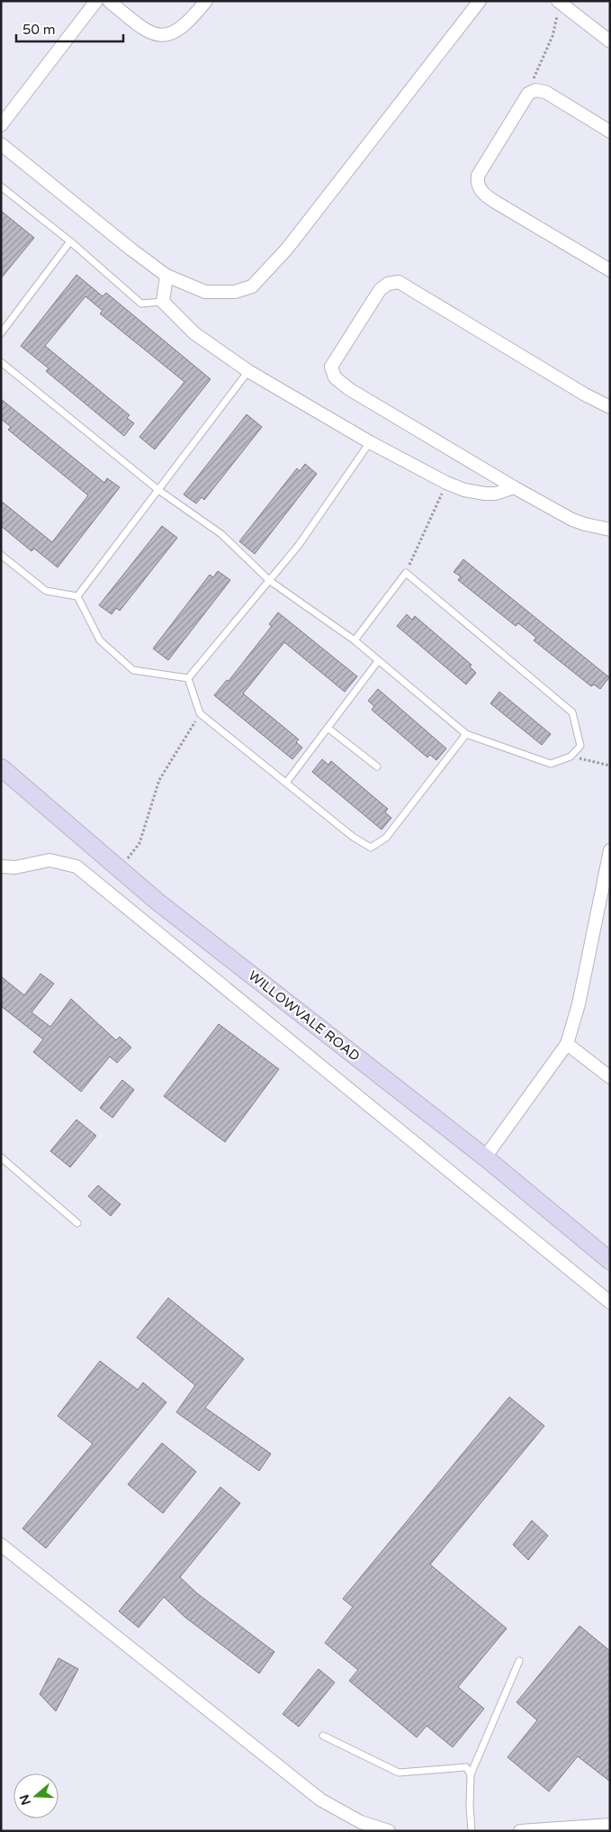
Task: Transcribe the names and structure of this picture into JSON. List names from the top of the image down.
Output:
{
  "streets": {
    "main road": ["WILLOWVALE ROAD"]
  },
  "scale_bar": "50 m",
  "north": "left"
}
